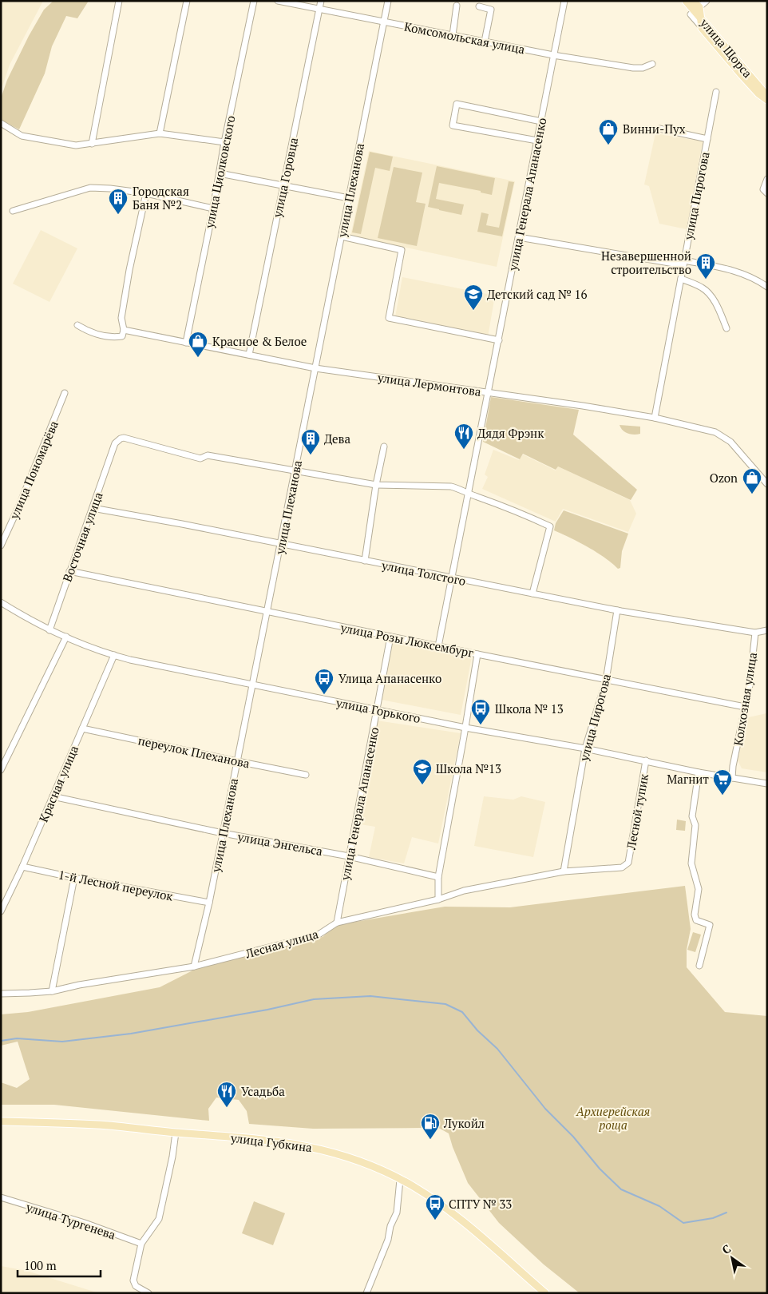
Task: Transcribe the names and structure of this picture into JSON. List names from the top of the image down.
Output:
{
  "streets": {
    "main road": ["улица Щорса", "улица Губкина"],
    "street": [
      "Комсомольская улица",
      "улица Циолковского",
      "улица Горовца",
      "улица Плеханова",
      "улица Генерала Апанасенко",
      "улица Пирогова",
      "улица Лермонтова",
      "улица Пономарёва",
      "Восточная улица",
      "улица Толстого",
      "улица Розы Люксембург",
      "Колхозная улица",
      "улица Горького",
      "переулок Плеханова",
      "Красная улица",
      "Лесной тупик",
      "улица Энгельса",
      "1-й Лесной переулок",
      "Лесная улица",
      "улица Тургенева"
    ]
  },
  "crossings": [
    ["Комсомольская улица", "улица Горовца"],
    ["Комсомольская улица", "улица Плеханова"],
    ["Комсомольская улица", "улица Генерала Апанасенко"],
    ["улица Циолковского", "улица Лермонтова"],
    ["улица Горовца", "улица Лермонтова"],
    ["улица Плеханова", "улица Лермонтова"],
    ["улица Плеханова", "Восточная улица"],
    ["улица Плеханова", "улица Толстого"],
    ["улица Плеханова", "улица Розы Люксембург"],
    ["улица Плеханова", "улица Горького"],
    ["улица Плеханова", "переулок Плеханова"],
    ["улица Плеханова", "улица Энгельса"],
    ["улица Плеханова", "1-й Лесной переулок"],
    ["улица Плеханова", "Лесная улица"],
    ["улица Генерала Апанасенко", "улица Лермонтова"],
    ["улица Генерала Апанасенко", "улица Толстого"],
    ["улица Генерала Апанасенко", "улица Розы Люксембург"],
    ["улица Генерала Апанасенко", "улица Горького"],
    ["улица Генерала Апанасенко", "улица Энгельса"],
    ["улица Генерала Апанасенко", "Лесная улица"],
    ["улица Пирогова", "улица Лермонтова"],
    ["улица Пирогова", "улица Толстого"],
    ["улица Пирогова", "улица Розы Люксембург"],
    ["улица Пирогова", "улица Горького"],
    ["улица Пирогова", "Лесная улица"],
    ["Восточная улица", "улица Толстого"],
    ["Восточная улица", "улица Розы Люксембург"],
    ["Восточная улица", "улица Горького"],
    ["улица Толстого", "Колхозная улица"],
    ["улица Розы Люксембург", "Колхозная улица"],
    ["Колхозная улица", "улица Горького"],
    ["улица Горького", "Красная улица"],
    ["улица Горького", "Лесной тупик"],
    ["переулок Плеханова", "Красная улица"],
    ["Красная улица", "улица Энгельса"],
    ["Красная улица", "1-й Лесной переулок"],
    ["Лесной тупик", "Лесная улица"]
  ],
  "parks": ["Архиерейская роща"],
  "places": {
    "shop": ["Винни-Пух", "Красное & Белое", "Ozon"],
    "building": ["Городская Баня №2", "Незавершенной строительство", "Дева"],
    "school or university": ["Детский сад № 16", "Школа №13"],
    "restaurant": ["Дядя Фрэнк", "Усадьба"],
    "bus stop": ["Улица Апанасенко", "Школа № 13", "СПТУ № 33"],
    "supermarket": ["Магнит"],
    "fuel station": ["Лукойл"]
  },
  "scale_bar": "100 m",
  "north": "top left"
}
